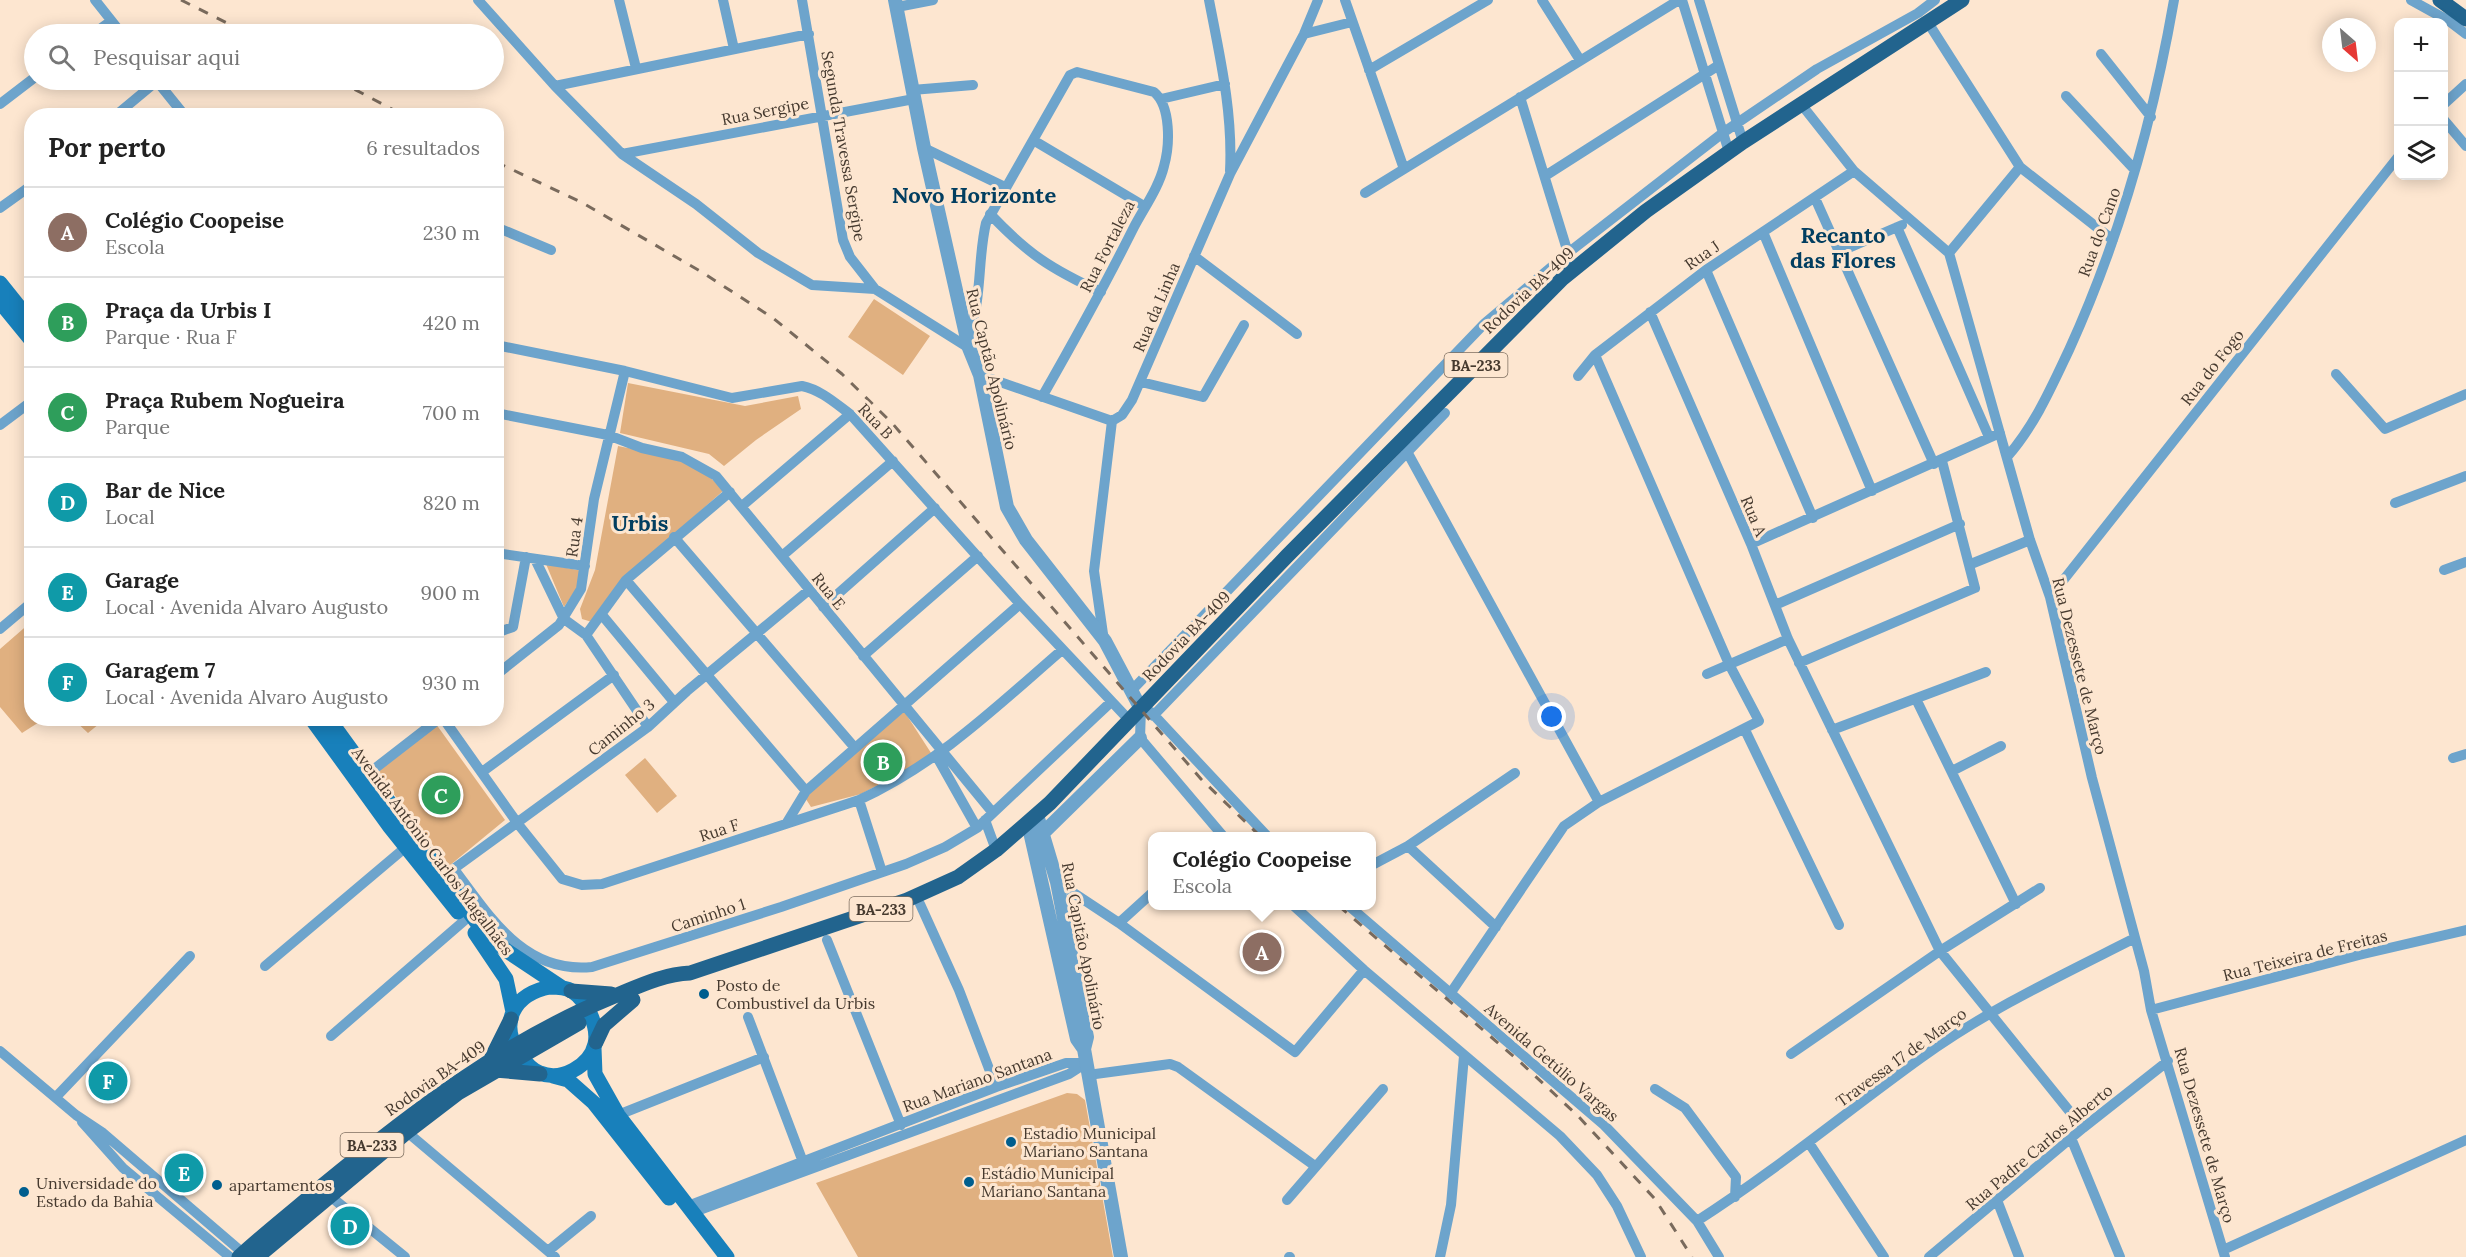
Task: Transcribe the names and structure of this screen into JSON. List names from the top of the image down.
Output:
{
  "streets": {
    "main road": ["Rodovia BA-409", "BA-233", "Avenida Antônio Carlos Magalhães"],
    "street": [
      "Rua Sergipe",
      "Segunda Travessa Sergipe",
      "Rua do Cano",
      "Rua Fortaleza",
      "Rua J",
      "Rua da Linha",
      "Rua do Fogo",
      "Rua Captão Apolinário",
      "Rua B",
      "Rua A",
      "Rua 4",
      "Rua E",
      "Rua Dezessete de Março",
      "Caminho 3",
      "Rua F",
      "Caminho 1",
      "Rua Capitão Apolinário",
      "Rua Teixeira de Freitas",
      "Travessa 17 de Março",
      "Avenida Getúlio Vargas",
      "Rua Mariano Santana",
      "Rua Padre Carlos Alberto"
    ]
  },
  "crossings": [
    ["Rua Sergipe", "Segunda Travessa Sergipe"],
    ["Rua Sergipe", "Rua Captão Apolinário"],
    ["Rua do Cano", "Rua Dezessete de Março"],
    ["Rua J", "Rua A"],
    ["Rodovia BA-409", "BA-233"],
    ["Rodovia BA-409", "Rua Captão Apolinário"],
    ["Rodovia BA-409", "Rua B"],
    ["Rodovia BA-409", "Avenida Antônio Carlos Magalhães"],
    ["Rodovia BA-409", "Rua Capitão Apolinário"],
    ["BA-233", "Rua E"],
    ["BA-233", "Avenida Antônio Carlos Magalhães"],
    ["BA-233", "Rua Capitão Apolinário"],
    ["Rua do Fogo", "Rua Dezessete de Março"],
    ["Rua B", "Rua 4"],
    ["Rua B", "Rua F"],
    ["Rua B", "Caminho 1"],
    ["Rua A", "Travessa 17 de Março"],
    ["Rua A", "Rua Padre Carlos Alberto"],
    ["Rua 4", "Rua E"],
    ["Rua E", "Caminho 3"],
    ["Rua E", "Rua F"],
    ["Rua E", "Caminho 1"],
    ["Rua Dezessete de Março", "Rua Teixeira de Freitas"],
    ["Rua Dezessete de Março", "Travessa 17 de Março"],
    ["Rua Dezessete de Março", "Rua Padre Carlos Alberto"],
    ["Caminho 3", "Rua F"],
    ["Caminho 3", "Avenida Antônio Carlos Magalhães"],
    ["Caminho 3", "Caminho 1"],
    ["Avenida Antônio Carlos Magalhães", "Caminho 1"],
    ["Rua Capitão Apolinário", "Rua Mariano Santana"],
    ["Travessa 17 de Março", "Avenida Getúlio Vargas"]
  ],
  "districts": ["Novo Horizonte", "Recanto das Flores", "Urbis"],
  "places": [
    "Posto de Combustivel da Urbis",
    "Estadio Municipal Mariano Santana",
    "Estádio Municipal Mariano Santana",
    "apartamentos",
    "Universidade do Estado da Bahia"
  ],
  "north": "bottom right",
  "page": {
    "map_buttons": ["+", "−"],
    "search": "Pesquisar aqui",
    "heading": ["Por perto", "6 resultados"],
    "list": [
      {
        "mark": "A",
        "name": "Colégio Coopeise",
        "note": "Escola",
        "value": "230 m"
      },
      {
        "mark": "B",
        "name": "Praça da Urbis I",
        "note": "Parque · Rua F",
        "value": "420 m"
      },
      {
        "mark": "C",
        "name": "Praça Rubem Nogueira",
        "note": "Parque",
        "value": "700 m"
      },
      {
        "mark": "D",
        "name": "Bar de Nice",
        "note": "Local",
        "value": "820 m"
      },
      {
        "mark": "E",
        "name": "Garage",
        "note": "Local · Avenida Alvaro Augusto",
        "value": "900 m"
      },
      {
        "mark": "F",
        "name": "Garagem 7",
        "note": "Local · Avenida Alvaro Augusto",
        "value": "930 m"
      }
    ],
    "pins": [
      "B",
      "C",
      "A",
      "F",
      "E",
      "D"
    ],
    "popup": ["Colégio Coopeise", "Escola"]
  }
}
